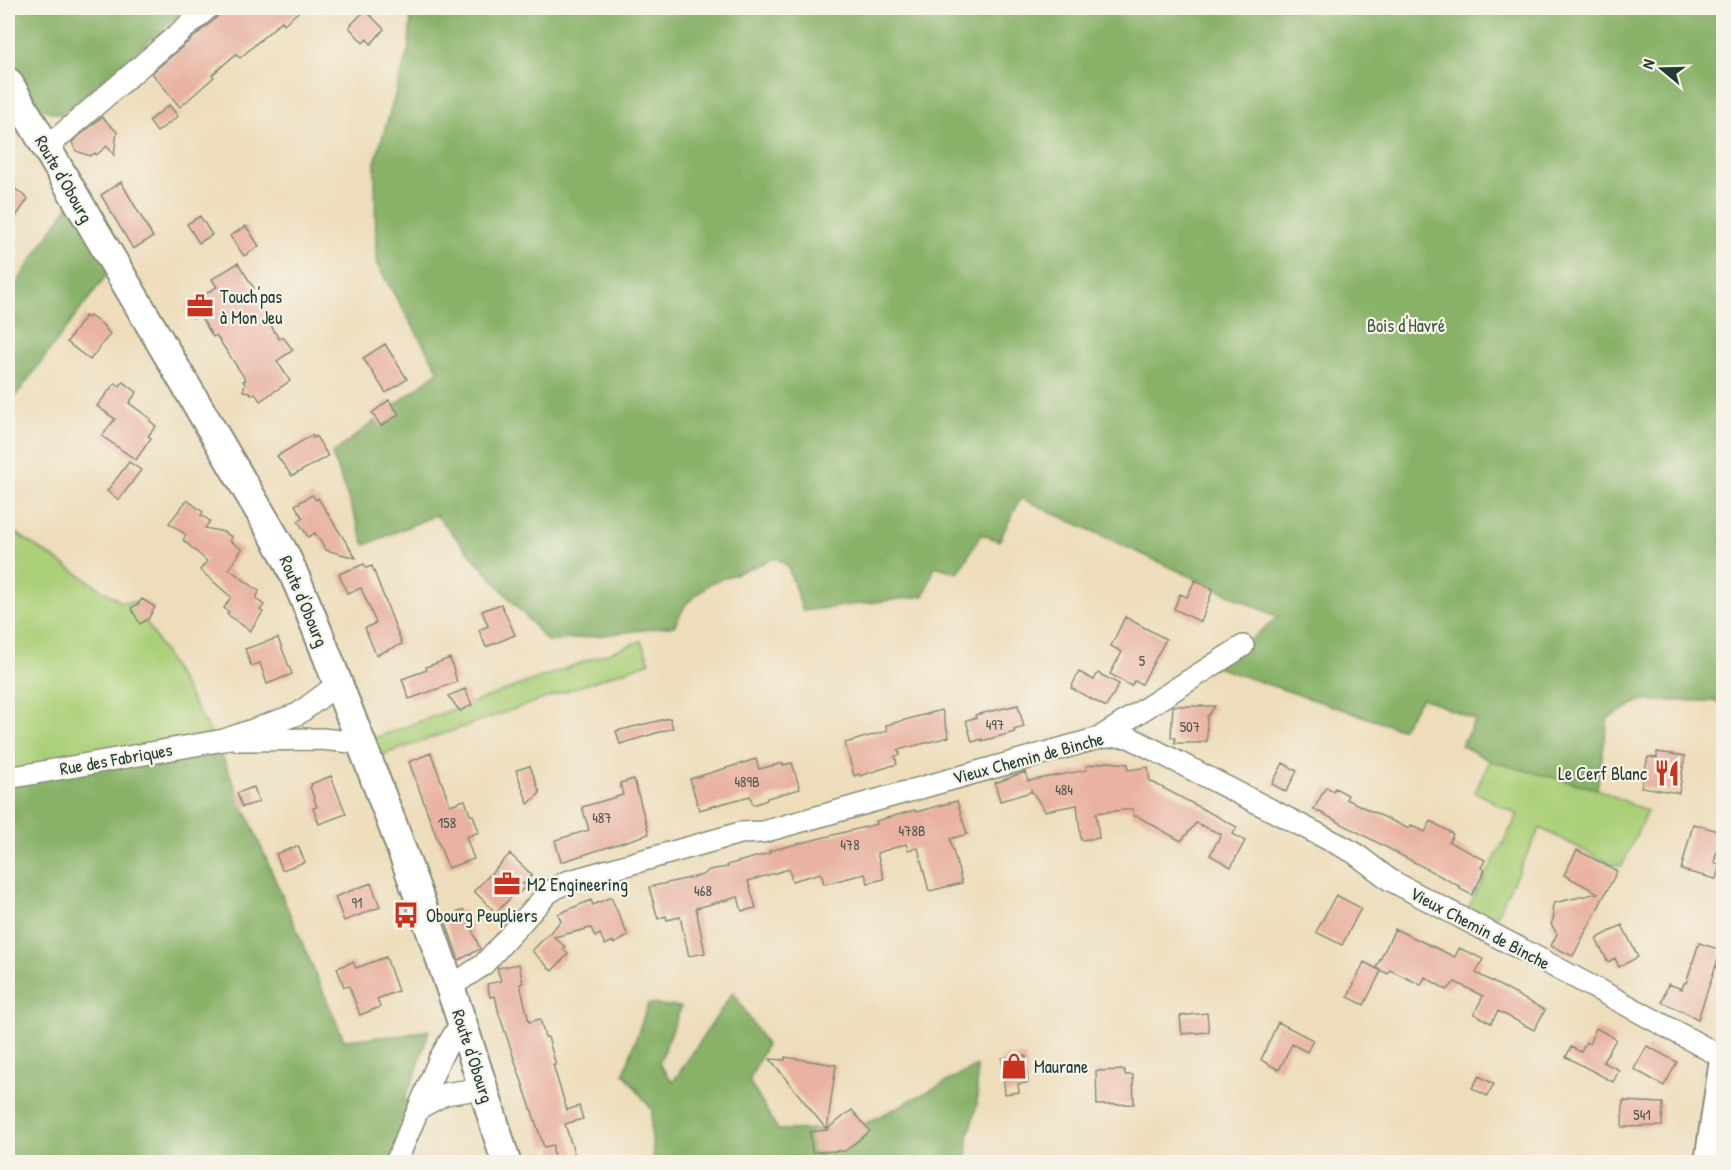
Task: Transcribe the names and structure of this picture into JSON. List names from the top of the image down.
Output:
{
  "streets": {
    "main road": ["Route d'Obourg"],
    "street": ["Vieux Chemin de Binche", "Rue des Fabriques"]
  },
  "crossings": [
    ["Route d'Obourg", "Vieux Chemin de Binche"],
    ["Route d'Obourg", "Rue des Fabriques"]
  ],
  "parks": ["Bois d'Havré"],
  "places": {
    "office": ["Touch'pas à Mon Jeu", "M2 Engineering"],
    "restaurant": ["Le Cerf Blanc"],
    "bus stop": ["Obourg Peupliers"],
    "shop": ["Maurane"]
  },
  "house_numbers": [
    "5",
    "497",
    "507",
    "489B",
    "484",
    "487",
    "158",
    "478B",
    "478",
    "468",
    "91",
    "541"
  ],
  "north": "left"
}
